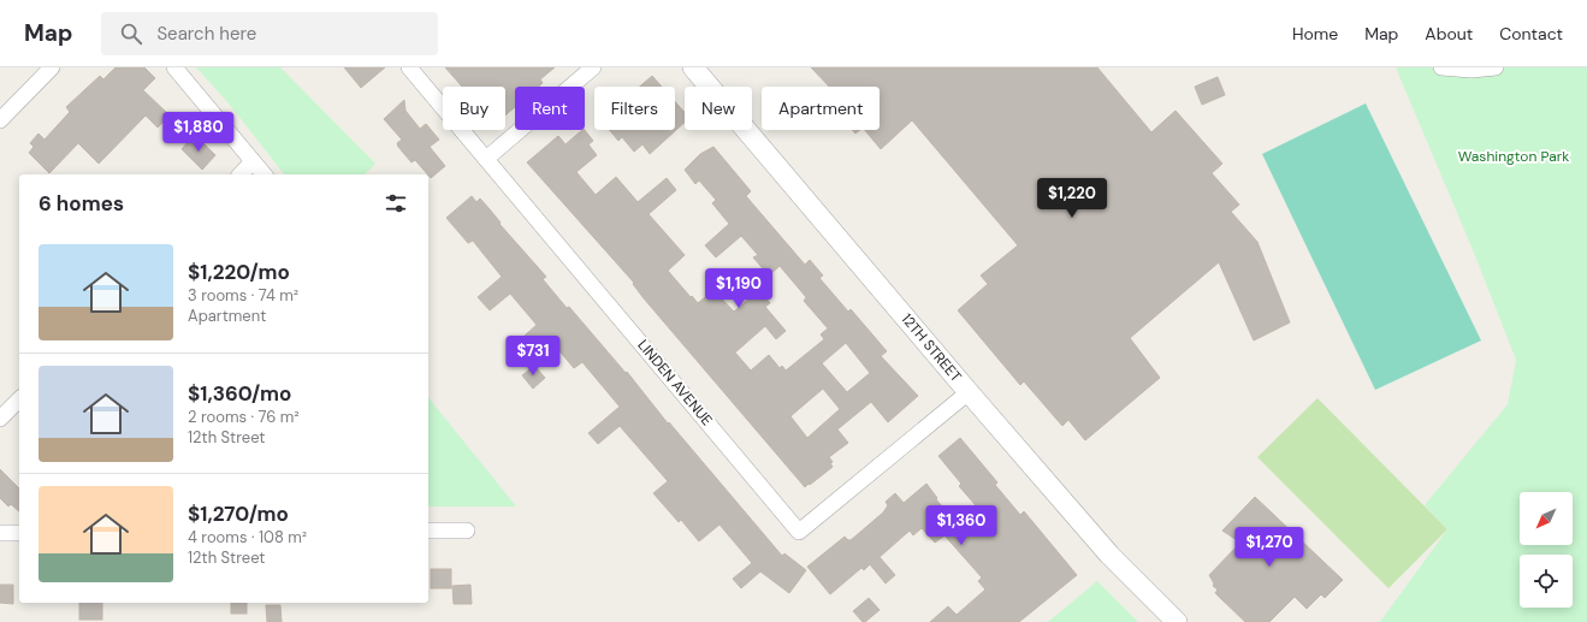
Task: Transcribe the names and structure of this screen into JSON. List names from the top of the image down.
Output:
{
  "streets": {
    "street": ["12TH STREET", "LINDEN AVENUE"]
  },
  "crossings": [
    ["12TH STREET", "LINDEN AVENUE"]
  ],
  "parks": ["Washington Park"],
  "north": "bottom left",
  "page": {
    "header": "Map",
    "search": "Search here",
    "nav": [
      "Home",
      "Map",
      "About",
      "Contact"
    ],
    "chip": [
      "Buy",
      "Rent",
      "Filters",
      "New",
      "Apartment"
    ],
    "price": [
      "$1,880",
      "$1,220",
      "$1,190",
      "$731",
      "$1,360",
      "$1,270"
    ],
    "heading": "6 homes",
    "list": [
      {
        "name": "$1,220/mo",
        "note": "3 rooms · 74 m² · Apartment"
      },
      {
        "name": "$1,360/mo",
        "note": "2 rooms · 76 m² · 12th Street"
      },
      {
        "name": "$1,270/mo",
        "note": "4 rooms · 108 m² · 12th Street"
      }
    ]
  }
}
